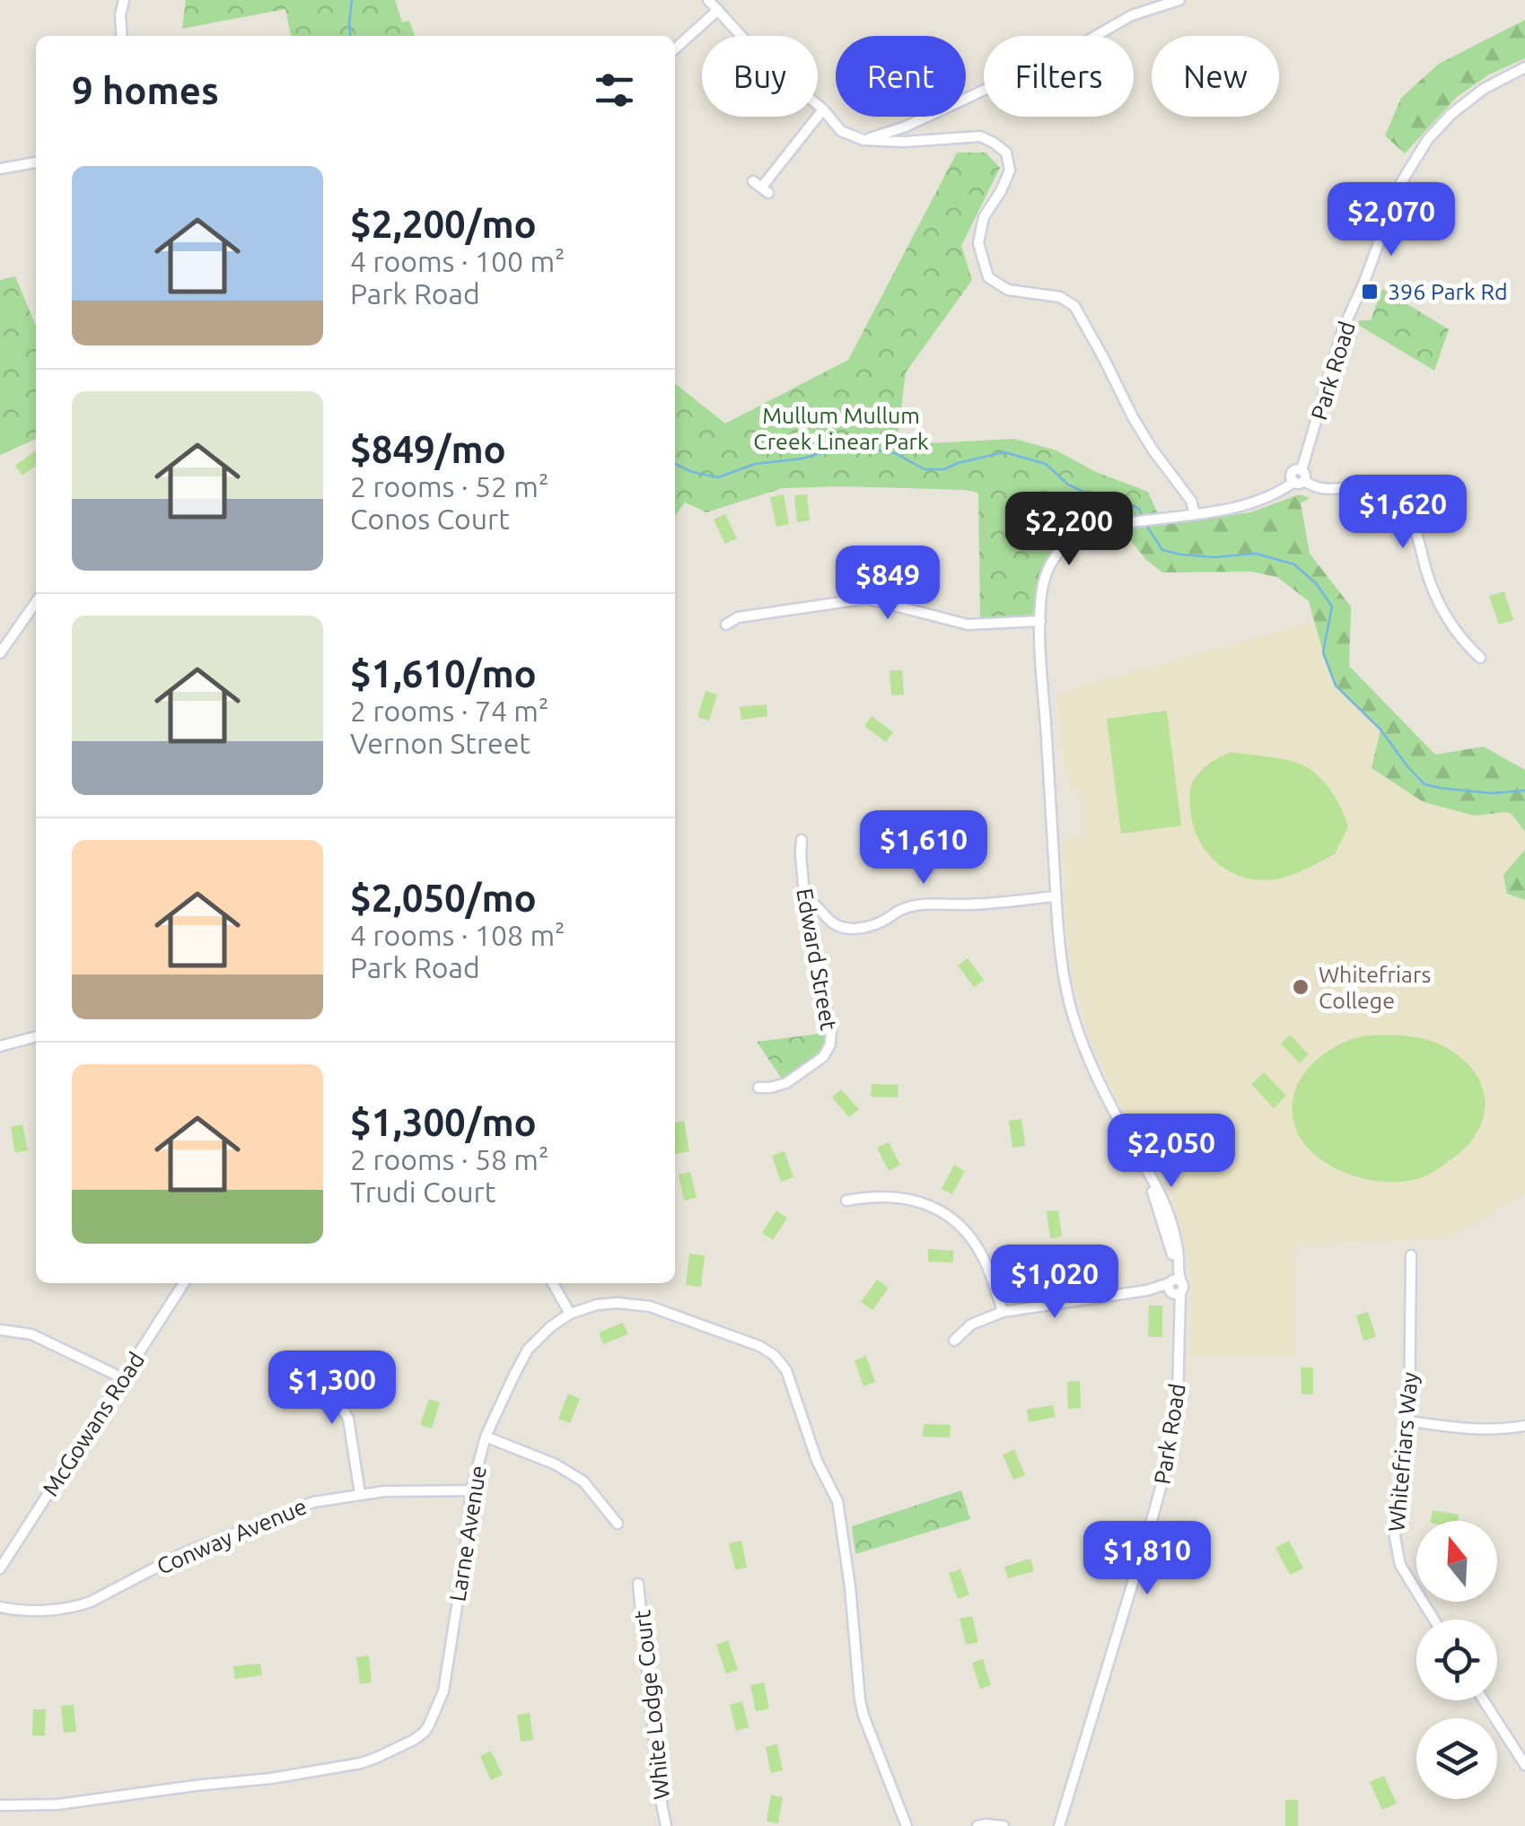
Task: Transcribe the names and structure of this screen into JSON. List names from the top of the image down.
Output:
{
  "streets": {
    "street": [
      "Park Road",
      "Edward Street",
      "McGowans Road",
      "Whitefriars Way",
      "Larne Avenue",
      "Conway Avenue",
      "White Lodge Court"
    ]
  },
  "crossings": [
    ["Larne Avenue", "Conway Avenue"]
  ],
  "parks": ["Mullum Mullum Creek Linear Park"],
  "places": {
    "transit": ["396 Park Rd"],
    "other": ["Whitefriars College"]
  },
  "north": "top",
  "page": {
    "chip": [
      "Buy",
      "Rent",
      "Filters",
      "New"
    ],
    "heading": "9 homes",
    "list": [
      {
        "name": "$2,200/mo",
        "note": "4 rooms · 100 m² · Park Road"
      },
      {
        "name": "$849/mo",
        "note": "2 rooms · 52 m² · Conos Court"
      },
      {
        "name": "$1,610/mo",
        "note": "2 rooms · 74 m² · Vernon Street"
      },
      {
        "name": "$2,050/mo",
        "note": "4 rooms · 108 m² · Park Road"
      },
      {
        "name": "$1,300/mo",
        "note": "2 rooms · 58 m² · Trudi Court"
      }
    ],
    "price": [
      "$2,070",
      "$1,620",
      "$2,200",
      "$849",
      "$1,610",
      "$2,050",
      "$1,020",
      "$1,300",
      "$1,810"
    ]
  }
}
